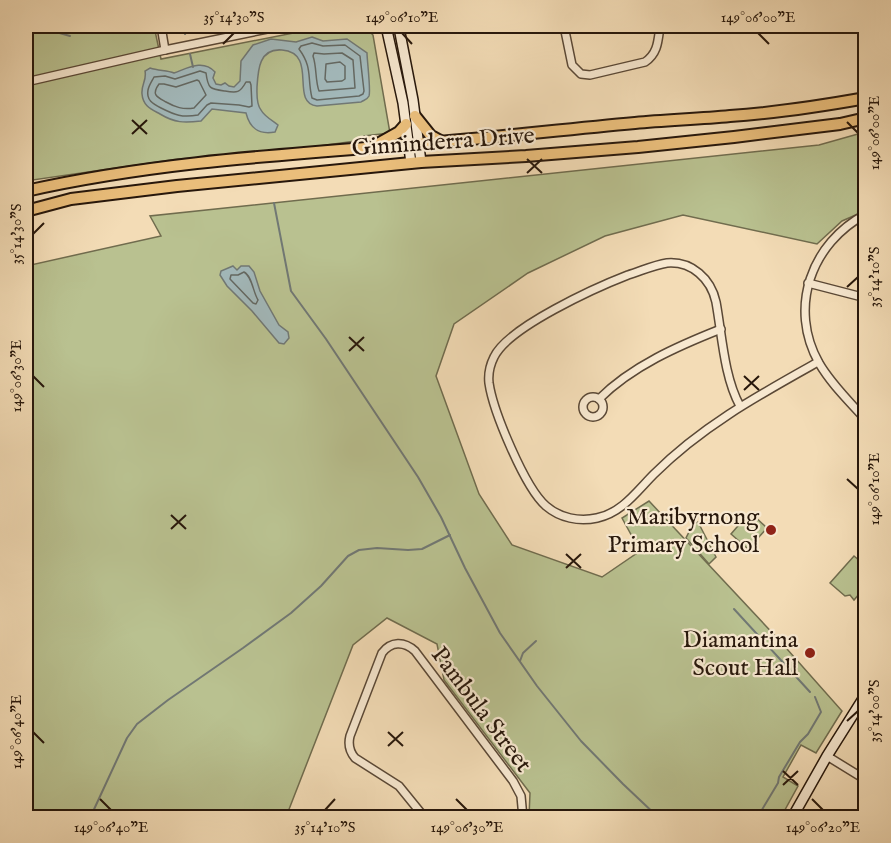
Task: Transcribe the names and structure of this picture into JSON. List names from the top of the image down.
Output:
{
  "streets": {
    "main road": ["Ginninderra Drive"],
    "street": ["Pambula Street"]
  },
  "places": ["Maribyrnong Primary School", "Diamantina Scout Hall"],
  "coordinates": [
    "35°14'30\"S",
    "149°06'10\"E",
    "149°06'00\"E",
    "35°14'10\"S",
    "149°06'30\"E",
    "35°14'00\"S",
    "149°06'40\"E",
    "149°06'20\"E"
  ]
}
